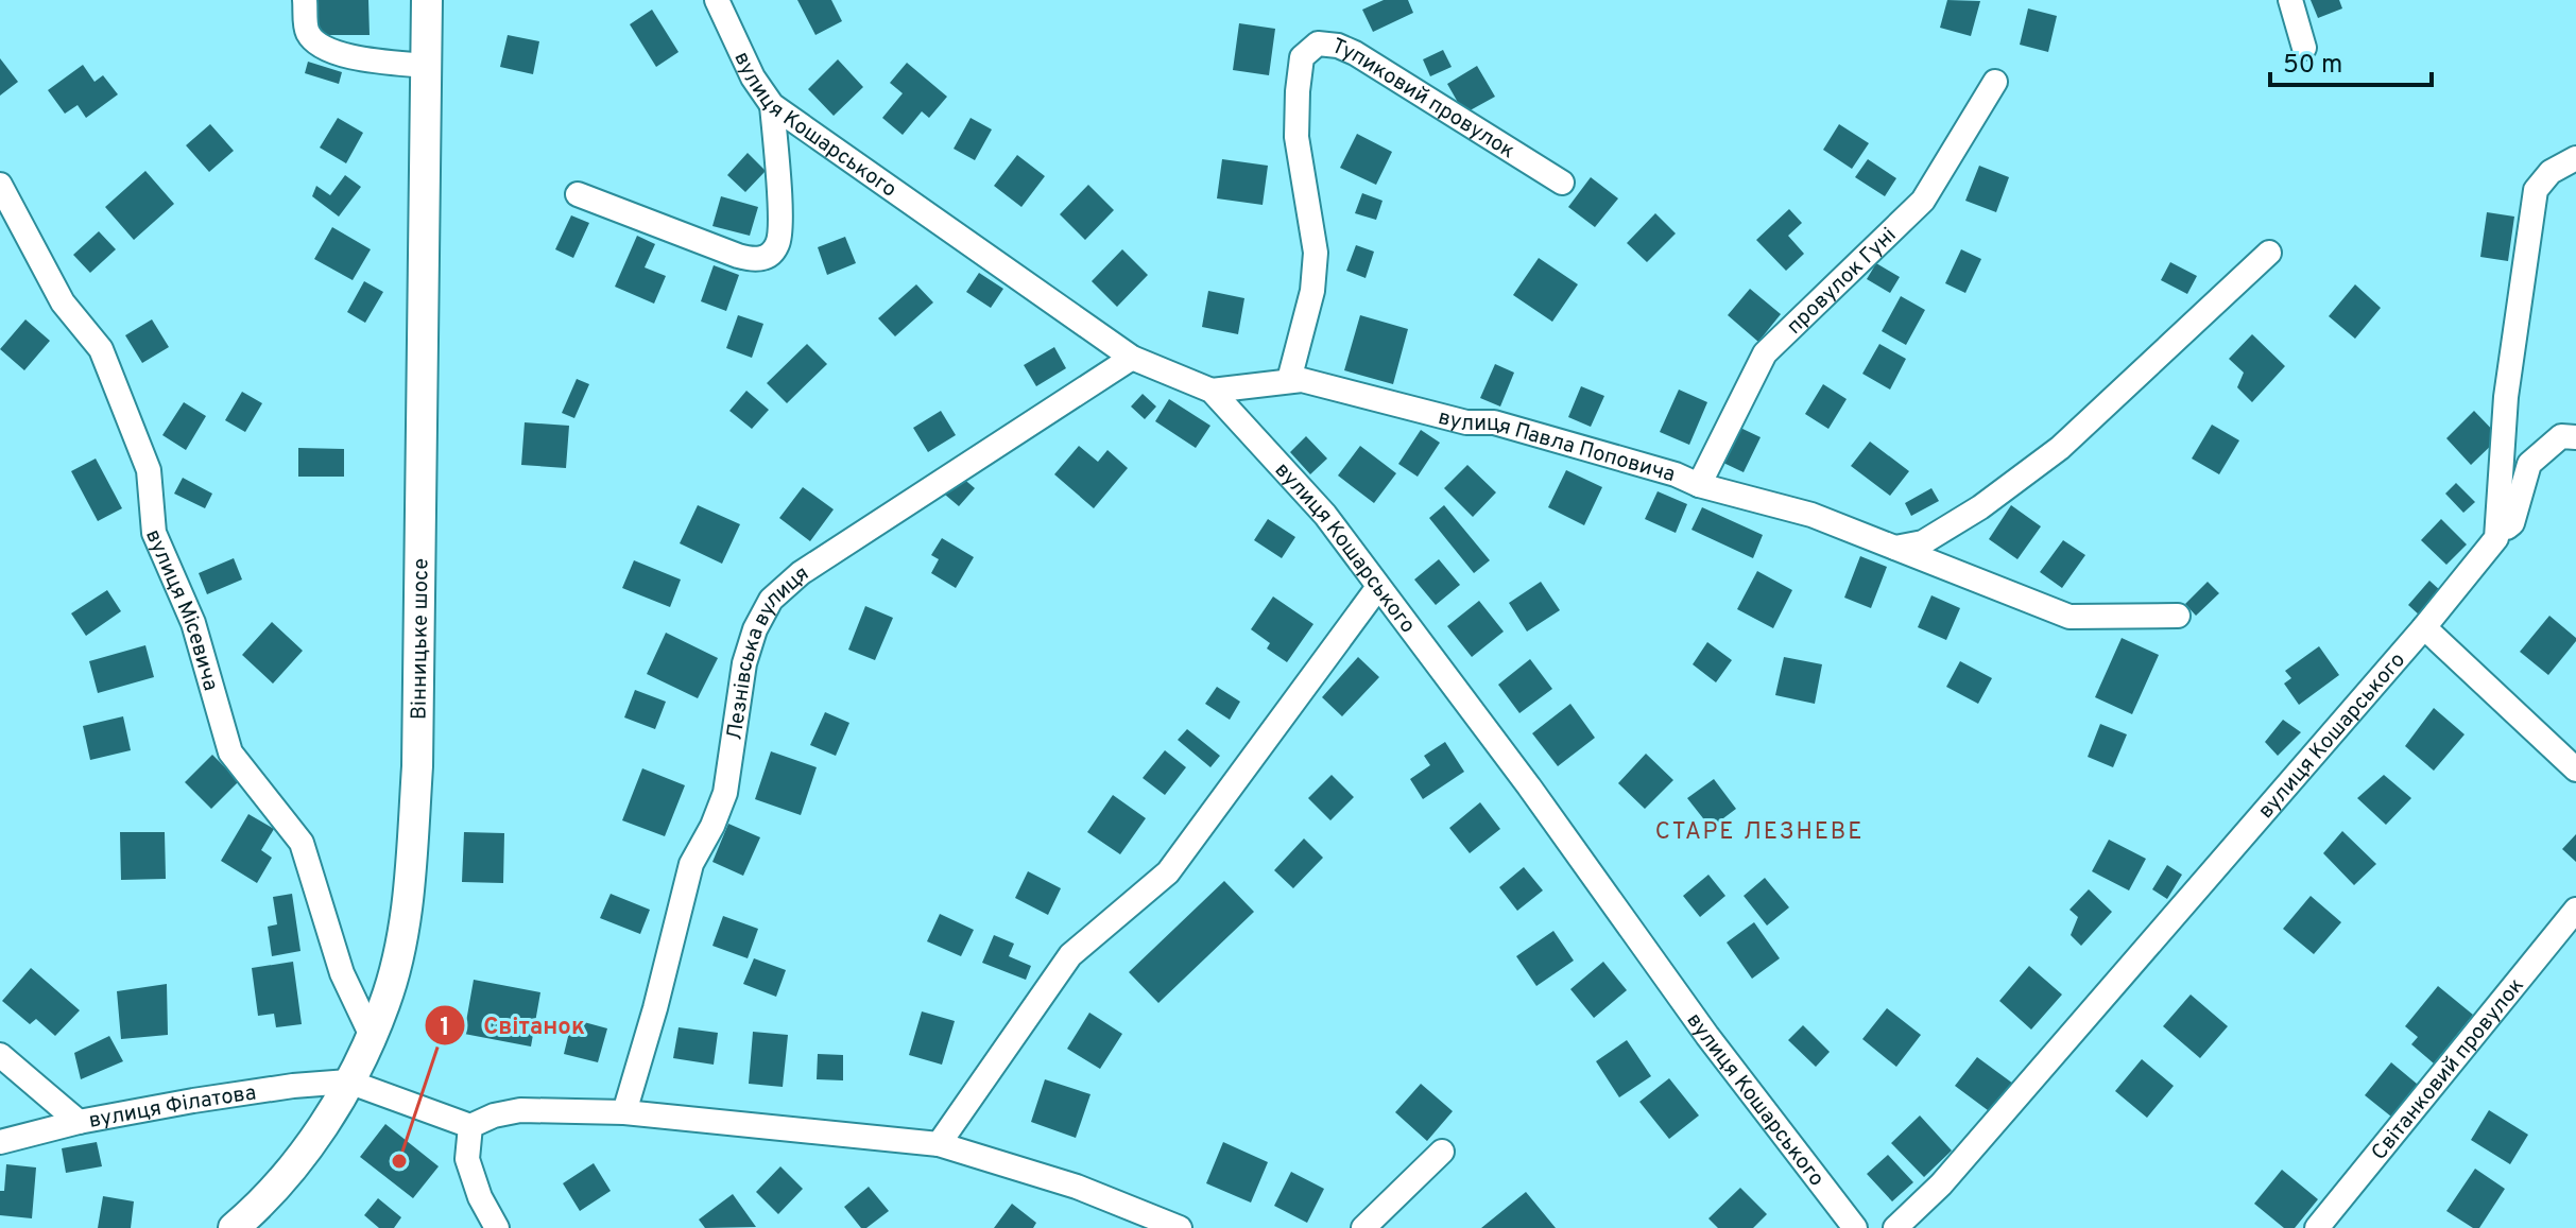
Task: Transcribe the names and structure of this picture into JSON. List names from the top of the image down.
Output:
{
  "streets": {
    "main road": ["Вінницьке шосе"],
    "street": [
      "Тупиковий провулок",
      "вулиця Кошарського",
      "провулок Гуні",
      "вулиця Павла Поповича",
      "вулиця Місевича",
      "Лезнівська вулиця",
      "Світанковий провулок",
      "вулиця Філатова"
    ]
  },
  "crossings": [
    ["Тупиковий провулок", "вулиця Павла Поповича"],
    ["вулиця Кошарського", "вулиця Павла Поповича"],
    ["вулиця Кошарського", "Лезнівська вулиця"],
    ["провулок Гуні", "вулиця Павла Поповича"],
    ["вулиця Місевича", "Вінницьке шосе"],
    ["Вінницьке шосе", "вулиця Філатова"]
  ],
  "districts": ["СТАРЕ ЛЕЗНЕВЕ"],
  "places": ["Світанок"],
  "scale_bar": "50 m"
}
